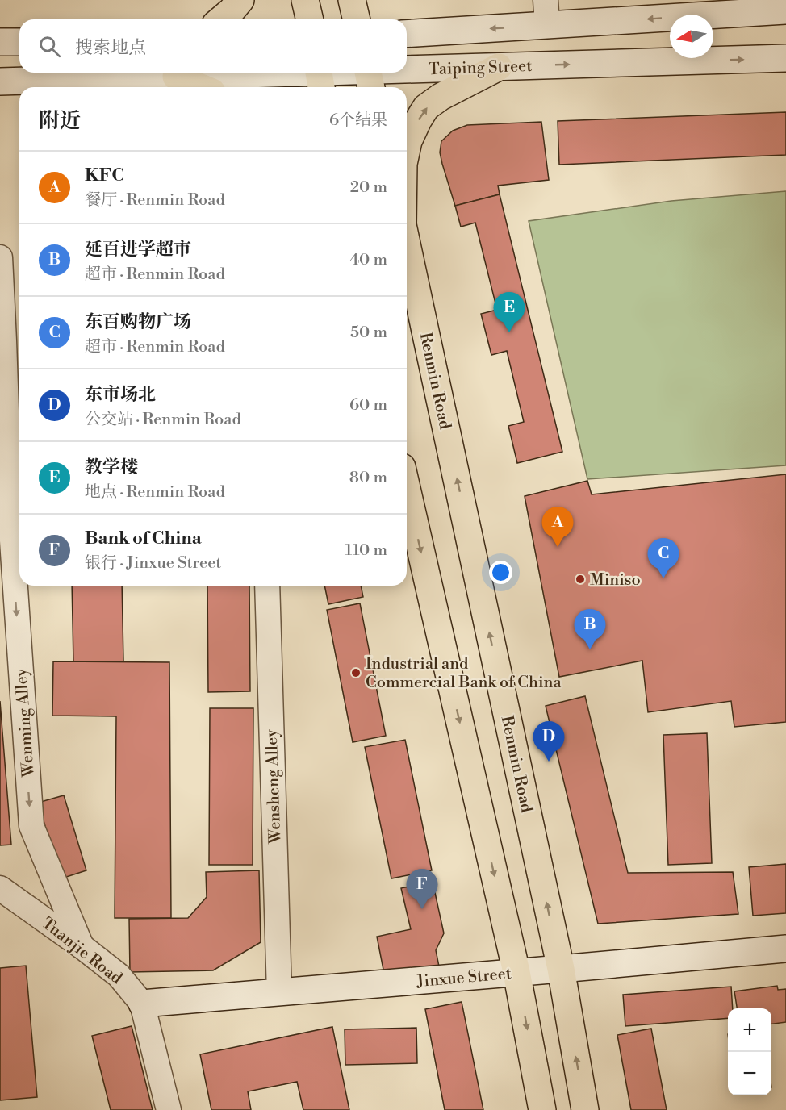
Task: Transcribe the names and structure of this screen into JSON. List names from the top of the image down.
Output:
{
  "streets": {
    "main road": ["Taiping Street", "Renmin Road", "Jinxue Street"],
    "street": ["Wenming Alley", "Wensheng Alley", "Tuanjie Road"]
  },
  "crossings": [
    ["Taiping Street", "Renmin Road"],
    ["Renmin Road", "Jinxue Street"],
    ["Wenming Alley", "Tuanjie Road"],
    ["Wensheng Alley", "Jinxue Street"],
    ["Tuanjie Road", "Jinxue Street"]
  ],
  "one_way": ["Wenming Alley"],
  "places": ["Miniso", "Industrial and Commercial Bank of China"],
  "north": "left",
  "page": {
    "search": "搜索地点",
    "heading": ["附近", "6个结果"],
    "list": [
      {
        "mark": "A",
        "name": "KFC",
        "note": "餐厅 · Renmin Road",
        "value": "20 m"
      },
      {
        "mark": "B",
        "name": "延百进学超市",
        "note": "超市 · Renmin Road",
        "value": "40 m"
      },
      {
        "mark": "C",
        "name": "东百购物广场",
        "note": "超市 · Renmin Road",
        "value": "50 m"
      },
      {
        "mark": "D",
        "name": "东市场北",
        "note": "公交站 · Renmin Road",
        "value": "60 m"
      },
      {
        "mark": "E",
        "name": "教学楼",
        "note": "地点 · Renmin Road",
        "value": "80 m"
      },
      {
        "mark": "F",
        "name": "Bank of China",
        "note": "银行 · Jinxue Street",
        "value": "110 m"
      }
    ],
    "pins": [
      "E",
      "A",
      "C",
      "B",
      "D",
      "F"
    ],
    "map_buttons": ["+", "−"]
  }
}
